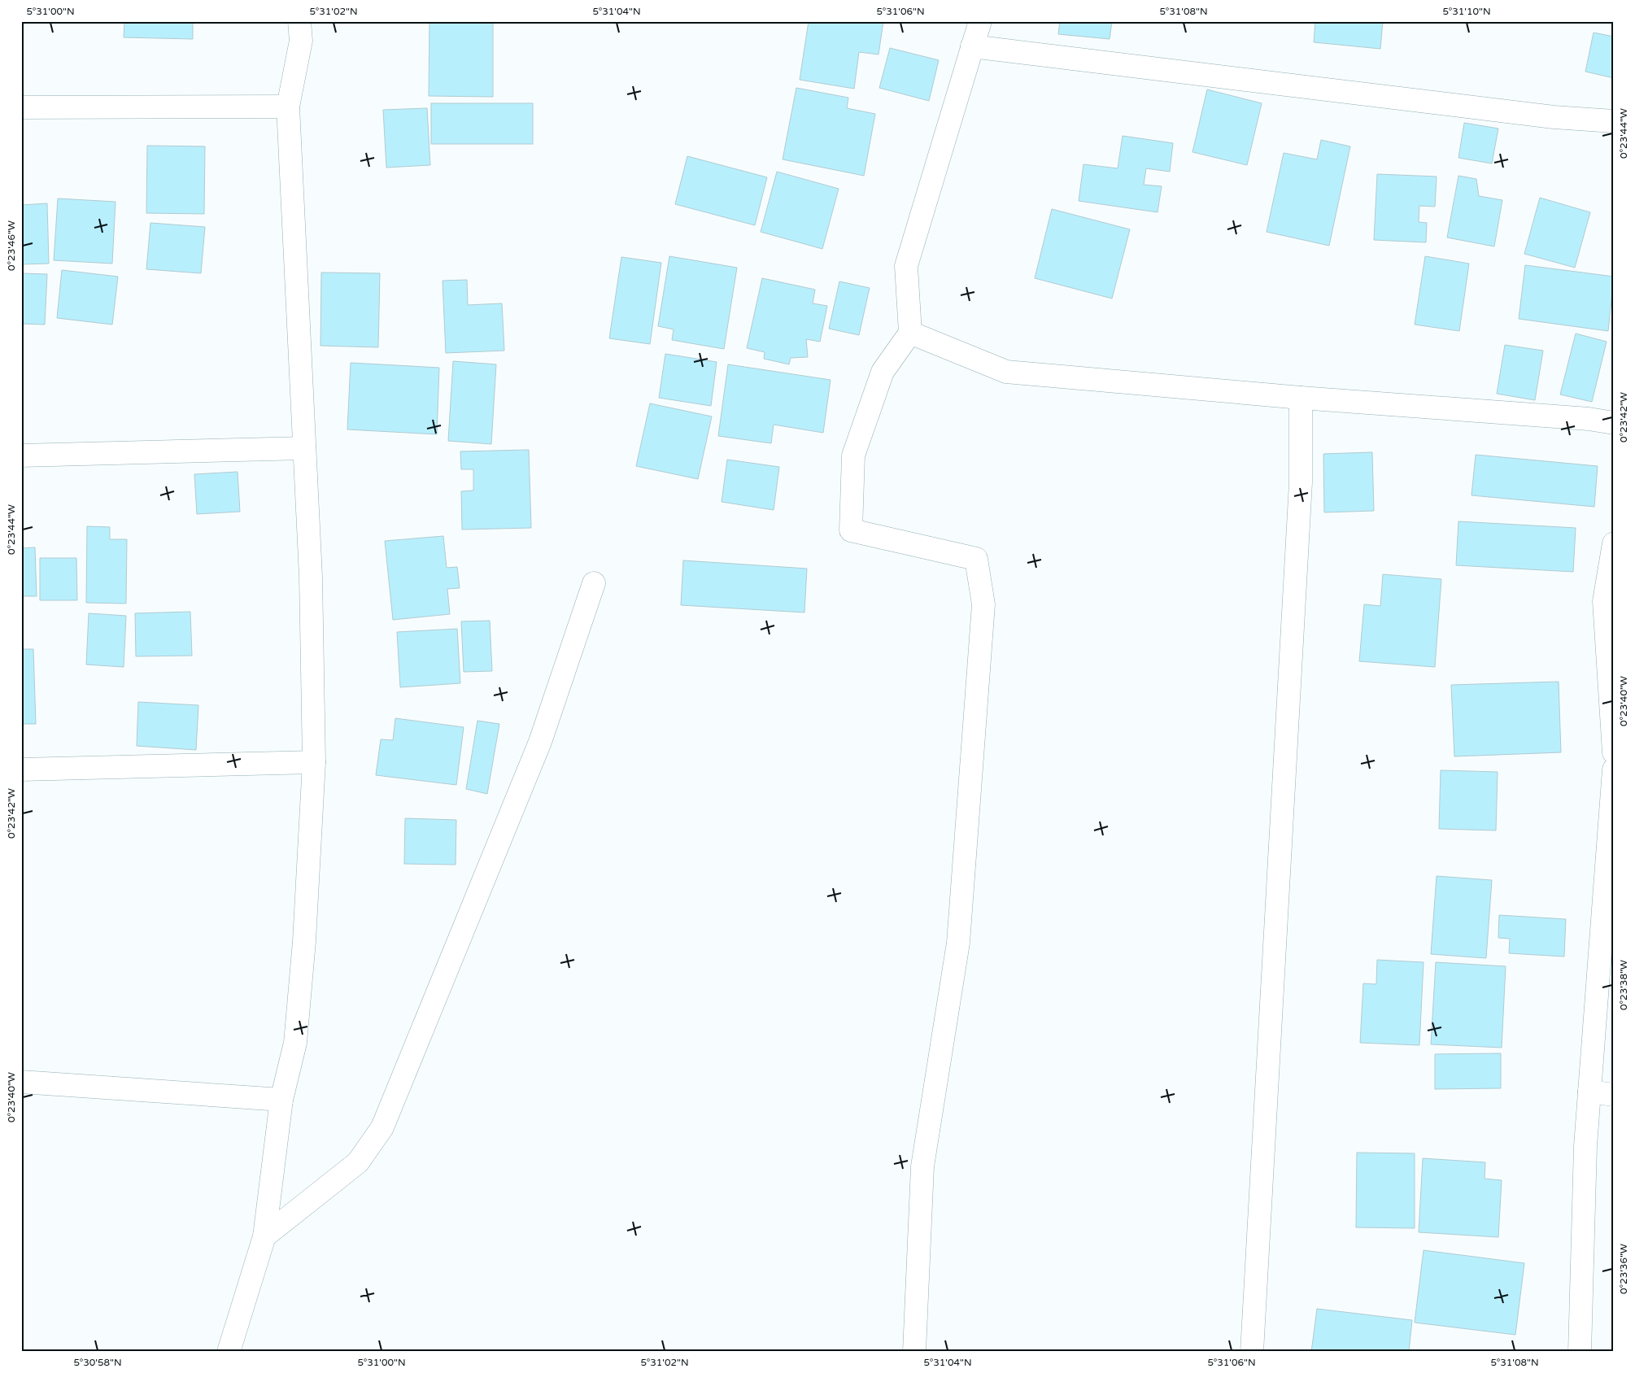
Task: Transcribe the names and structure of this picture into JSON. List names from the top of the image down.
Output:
{
  "coordinates": [
    "5°31'00\"N",
    "5°31'02\"N",
    "5°31'04\"N",
    "5°31'06\"N",
    "5°31'08\"N",
    "5°31'10\"N",
    "0°23'44\"W",
    "0°23'46\"W",
    "0°23'42\"W",
    "0°23'40\"W",
    "0°23'38\"W",
    "0°23'36\"W",
    "5°30'58\"N"
  ]
}
